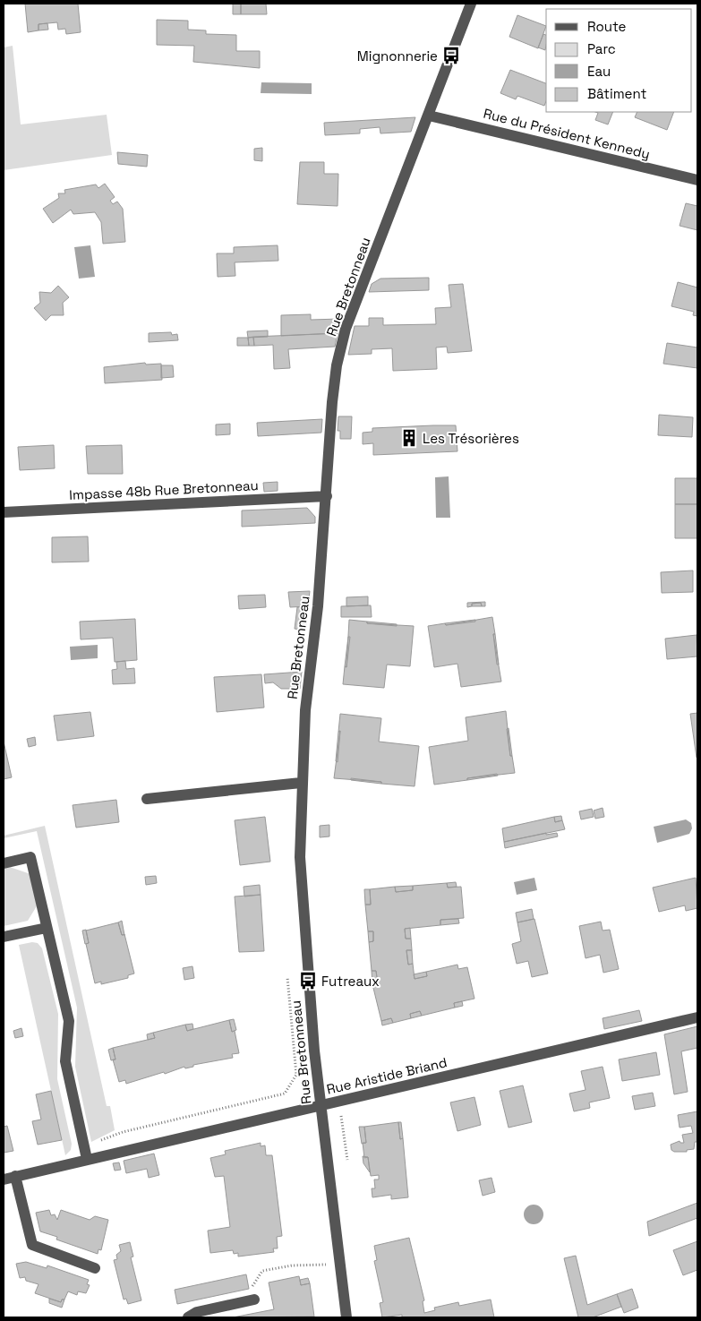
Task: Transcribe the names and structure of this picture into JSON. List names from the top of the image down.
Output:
{
  "streets": {
    "street": [
      "Rue du Président Kennedy",
      "Rue Bretonneau",
      "Impasse 48b Rue Bretonneau",
      "Rue Aristide Briand"
    ]
  },
  "crossings": [
    ["Rue du Président Kennedy", "Rue Bretonneau"],
    ["Rue Bretonneau", "Impasse 48b Rue Bretonneau"],
    ["Rue Bretonneau", "Rue Aristide Briand"]
  ],
  "places": {
    "bus stop": ["Mignonnerie", "Futreaux"],
    "building": ["Les Trésorières"]
  },
  "legend": [
    "Route",
    "Parc",
    "Eau",
    "Bâtiment"
  ]
}
